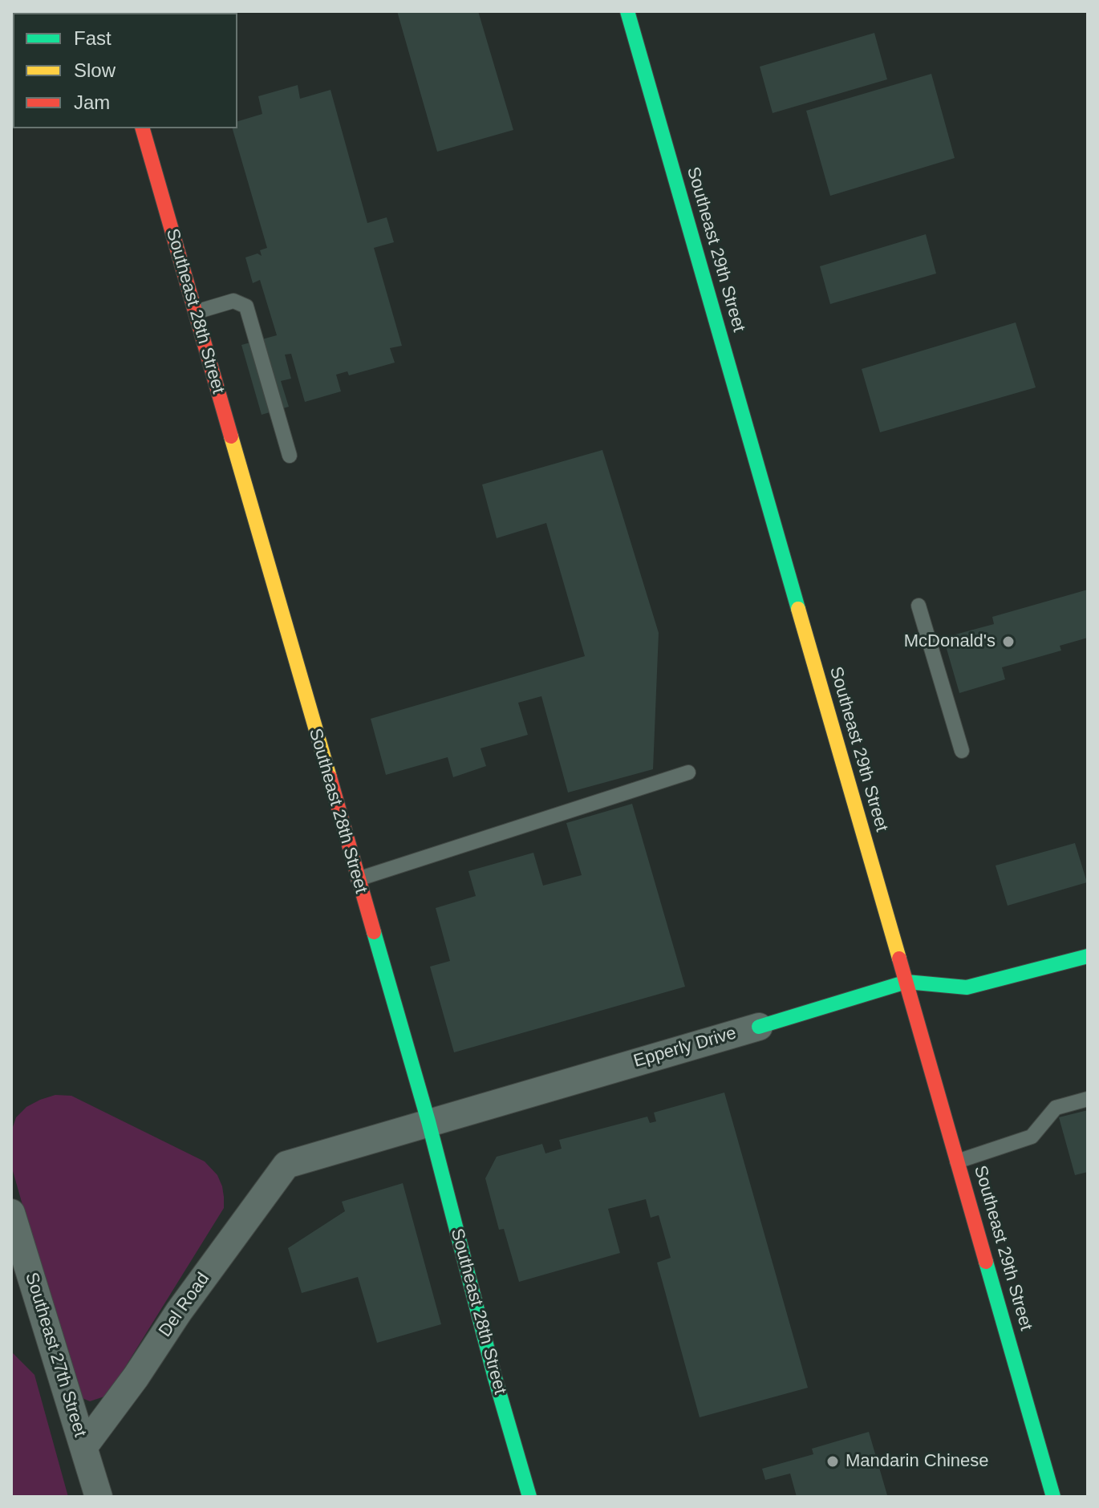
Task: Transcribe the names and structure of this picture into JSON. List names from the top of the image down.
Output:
{
  "streets": {
    "street": [
      "Southeast 29th Street",
      "Southeast 28th Street",
      "Epperly Drive",
      "Del Road",
      "Southeast 27th Street"
    ]
  },
  "crossings": [
    ["Southeast 29th Street", "Epperly Drive"],
    ["Southeast 28th Street", "Epperly Drive"],
    ["Epperly Drive", "Del Road"],
    ["Del Road", "Southeast 27th Street"]
  ],
  "places": ["McDonald's", "Mandarin Chinese"],
  "legend": ["Fast", "Slow", "Jam"]
}
